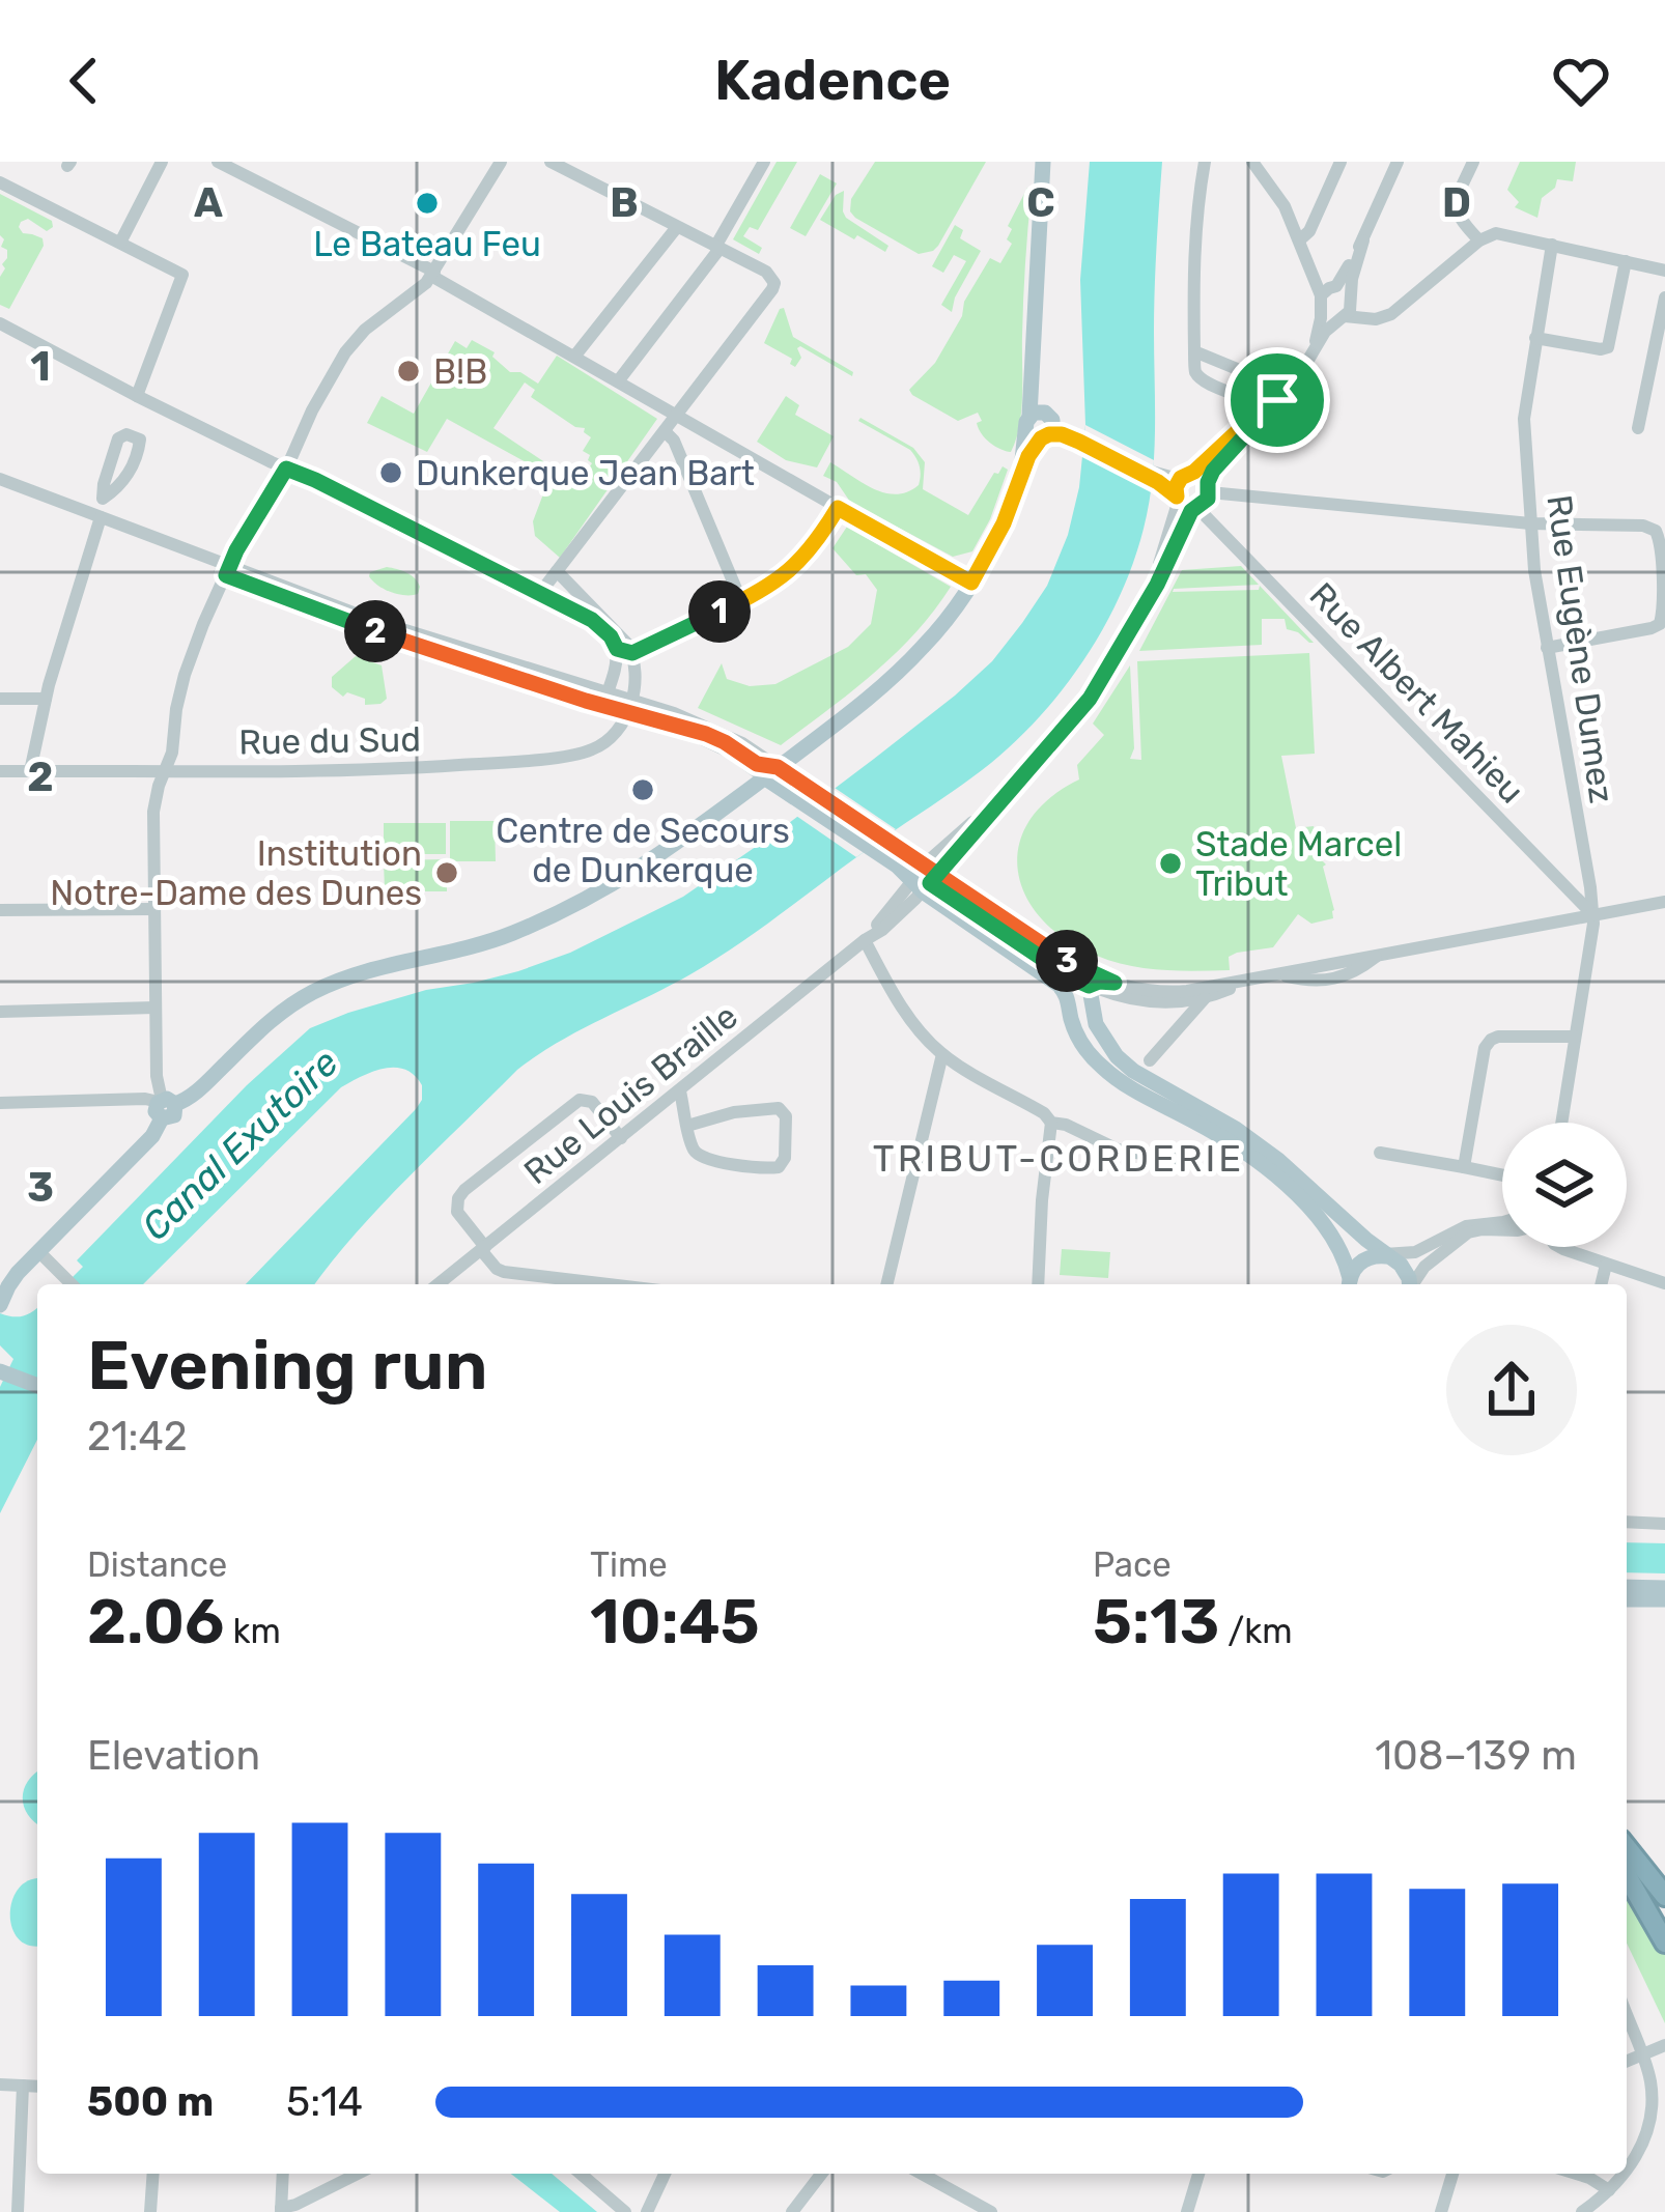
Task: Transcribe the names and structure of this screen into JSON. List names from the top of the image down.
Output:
{
  "streets": {
    "street": [
      "Rue Eugène Dumez",
      "Rue Albert Mahieu",
      "Rue du Sud",
      "Rue Louis Braille"
    ]
  },
  "crossings": [
    ["Rue Eugène Dumez", "Rue Albert Mahieu"]
  ],
  "districts": ["TRIBUT-CORDERIE"],
  "water": ["Canal Exutoire"],
  "places": [
    "Le Bateau Feu",
    "B!B",
    "Dunkerque Jean Bart",
    "Centre de Secours de Dunkerque",
    "Stade Marcel Tribut",
    "Institution Notre-Dame des Dunes"
  ],
  "page": {
    "header": "Kadence",
    "pins": ["1", "2", "3"],
    "heading": ["Evening run", "21:42"],
    "stats": [
      ["Distance", "2.06 km"],
      ["Time", "10:45"],
      ["Pace", "5:13 /km"]
    ],
    "chart": ["Elevation", "108–139 m"],
    "list": [
      {
        "name": "500 m",
        "note": "5:14"
      }
    ]
  },
  "grid": {
    "columns": [
      "A",
      "B",
      "C",
      "D"
    ],
    "rows": ["1", "2", "3"]
  }
}
